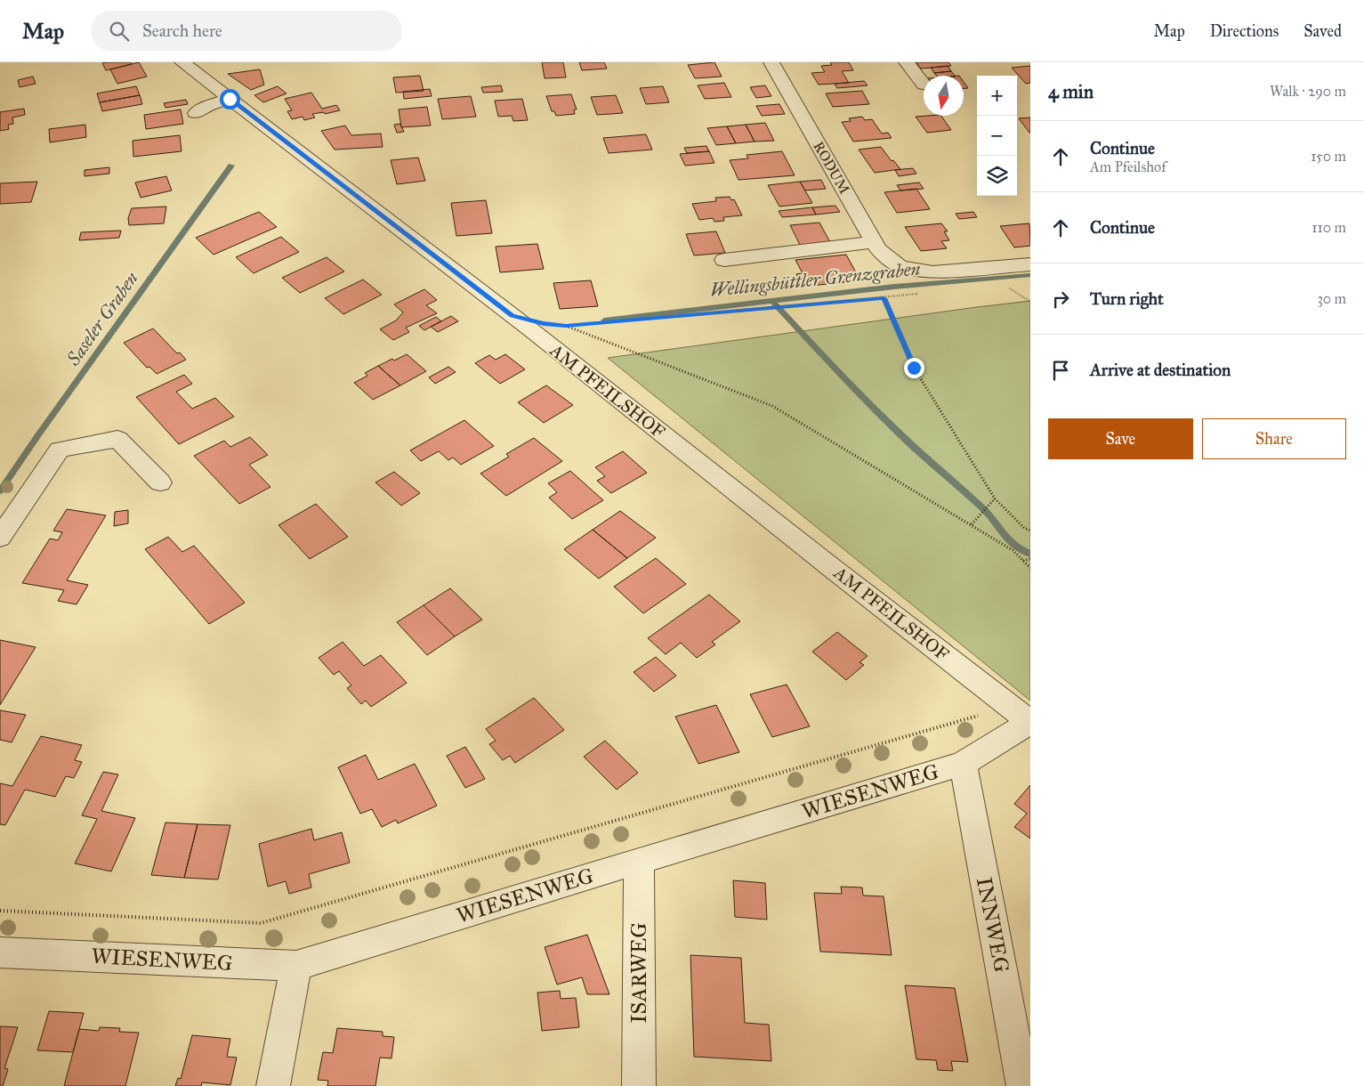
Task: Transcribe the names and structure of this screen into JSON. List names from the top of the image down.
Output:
{
  "streets": {
    "street": [
      "RODUM",
      "AM PFEILSHOF",
      "WIESENWEG",
      "INNWEG",
      "ISARWEG"
    ]
  },
  "crossings": [
    ["AM PFEILSHOF", "WIESENWEG"],
    ["WIESENWEG", "INNWEG"],
    ["WIESENWEG", "ISARWEG"]
  ],
  "water": ["Wellingsbüttler Grenzgraben", "Saseler Graben"],
  "north": "bottom",
  "page": {
    "header": "Map",
    "search": "Search here",
    "nav": ["Map", "Directions", "Saved"],
    "heading": ["4 min", "Walk · 290 m"],
    "map_buttons": ["+", "−"],
    "list": [
      ["Continue", "Am Pfeilshof", "150 m"],
      ["Continue", "110 m"],
      ["Turn right", "30 m"],
      "Arrive at destination"
    ],
    "buttons": ["Save", "Share"]
  }
}
